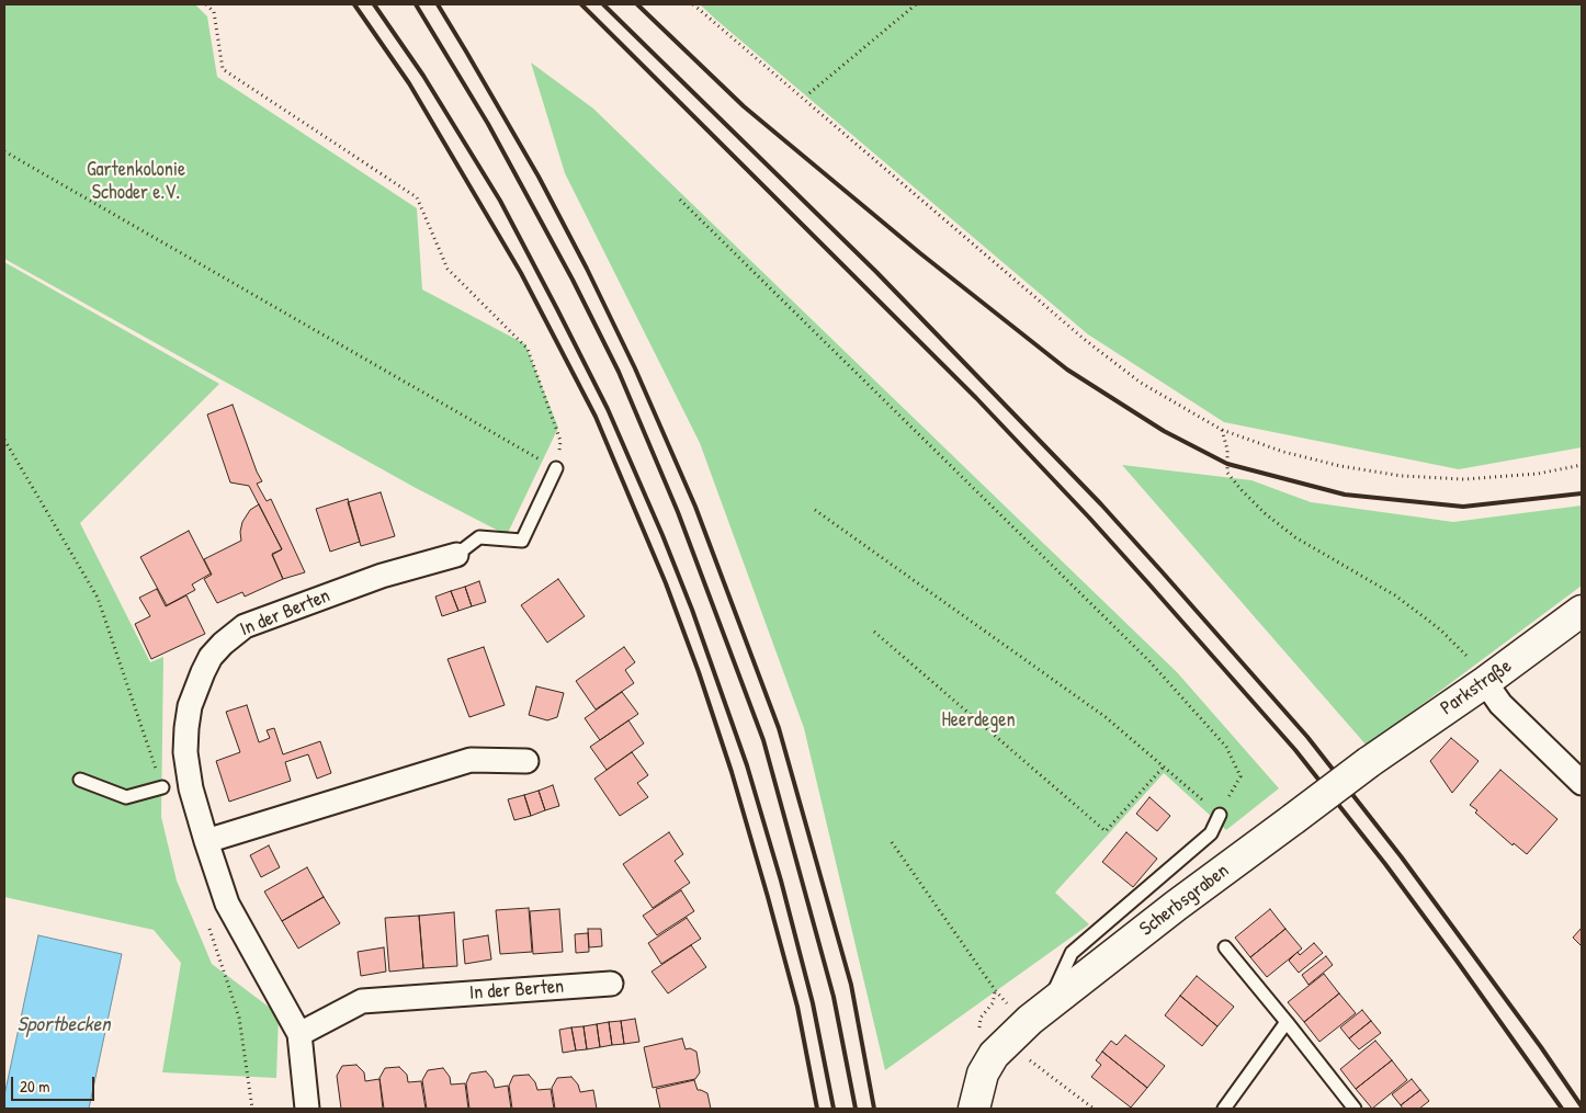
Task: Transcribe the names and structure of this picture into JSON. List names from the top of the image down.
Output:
{
  "streets": {
    "street": ["In der Berten", "Parkstraße", "Scherbsgraben"]
  },
  "crossings": [
    ["Parkstraße", "Scherbsgraben"]
  ],
  "water": ["Sportbecken"],
  "parks": ["Gartenkolonie Schoder e.V.", "Heerdegen"],
  "scale_bar": "20 m"
}
